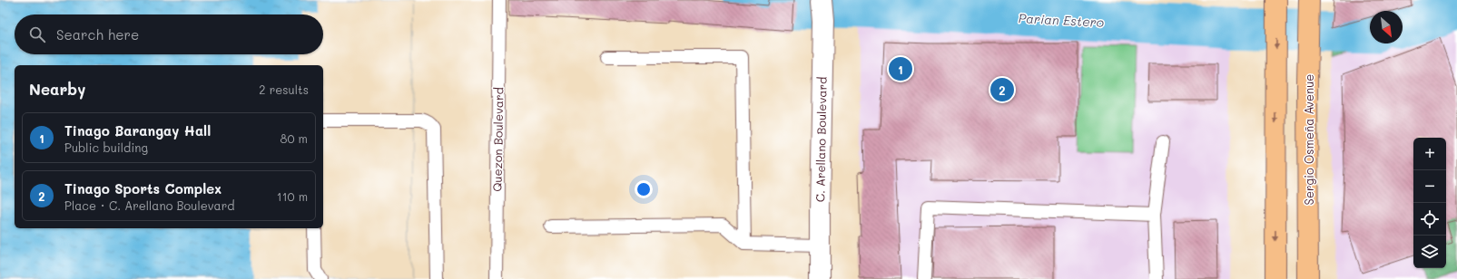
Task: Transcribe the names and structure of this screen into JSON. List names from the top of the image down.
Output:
{
  "streets": {
    "highway": ["Sergio Osmeña Avenue"],
    "street": ["C. Arellano Boulevard"],
    "lane": ["Quezon Boulevard"]
  },
  "water": ["Parian Estero"],
  "north": "bottom right",
  "page": {
    "search": "Search here",
    "pins": ["1", "2"],
    "heading": ["Nearby", "2 results"],
    "list": [
      {
        "mark": "1",
        "name": "Tinago Barangay Hall",
        "note": "Public building",
        "value": "80 m"
      },
      {
        "mark": "2",
        "name": "Tinago Sports Complex",
        "note": "Place · C. Arellano Boulevard",
        "value": "110 m"
      }
    ],
    "map_buttons": ["+", "−"]
  }
}
